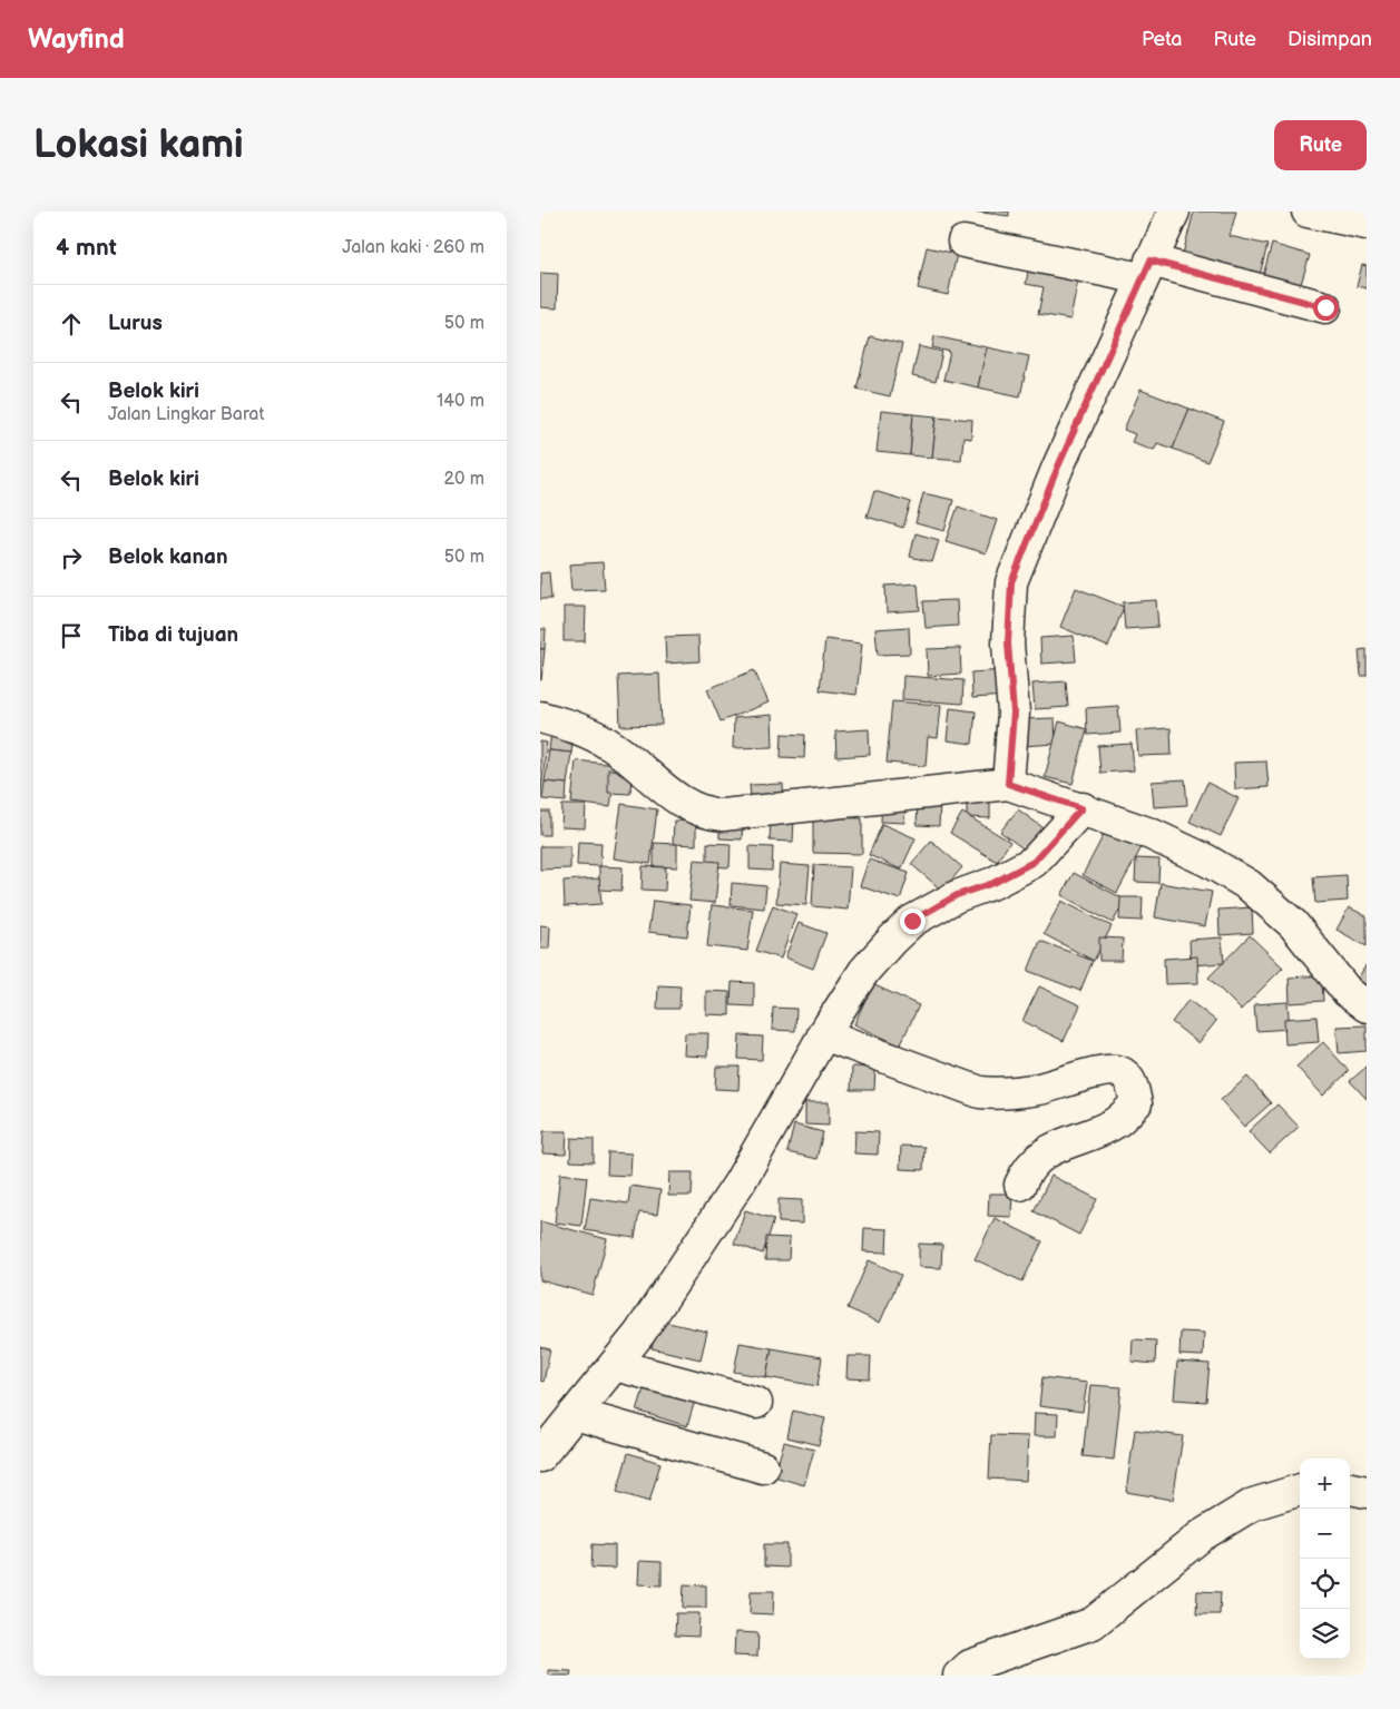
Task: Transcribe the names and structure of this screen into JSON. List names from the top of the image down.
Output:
{
  "page": {
    "header": "Wayfind",
    "nav": ["Peta", "Rute", "Disimpan"],
    "buttons": "Rute",
    "title": "Lokasi kami",
    "heading": ["4 mnt", "Jalan kaki · 260 m"],
    "list": [
      ["Lurus", "50 m"],
      ["Belok kiri", "Jalan Lingkar Barat", "140 m"],
      ["Belok kiri", "20 m"],
      ["Belok kanan", "50 m"],
      "Tiba di tujuan"
    ],
    "map_buttons": ["+", "−"]
  }
}
